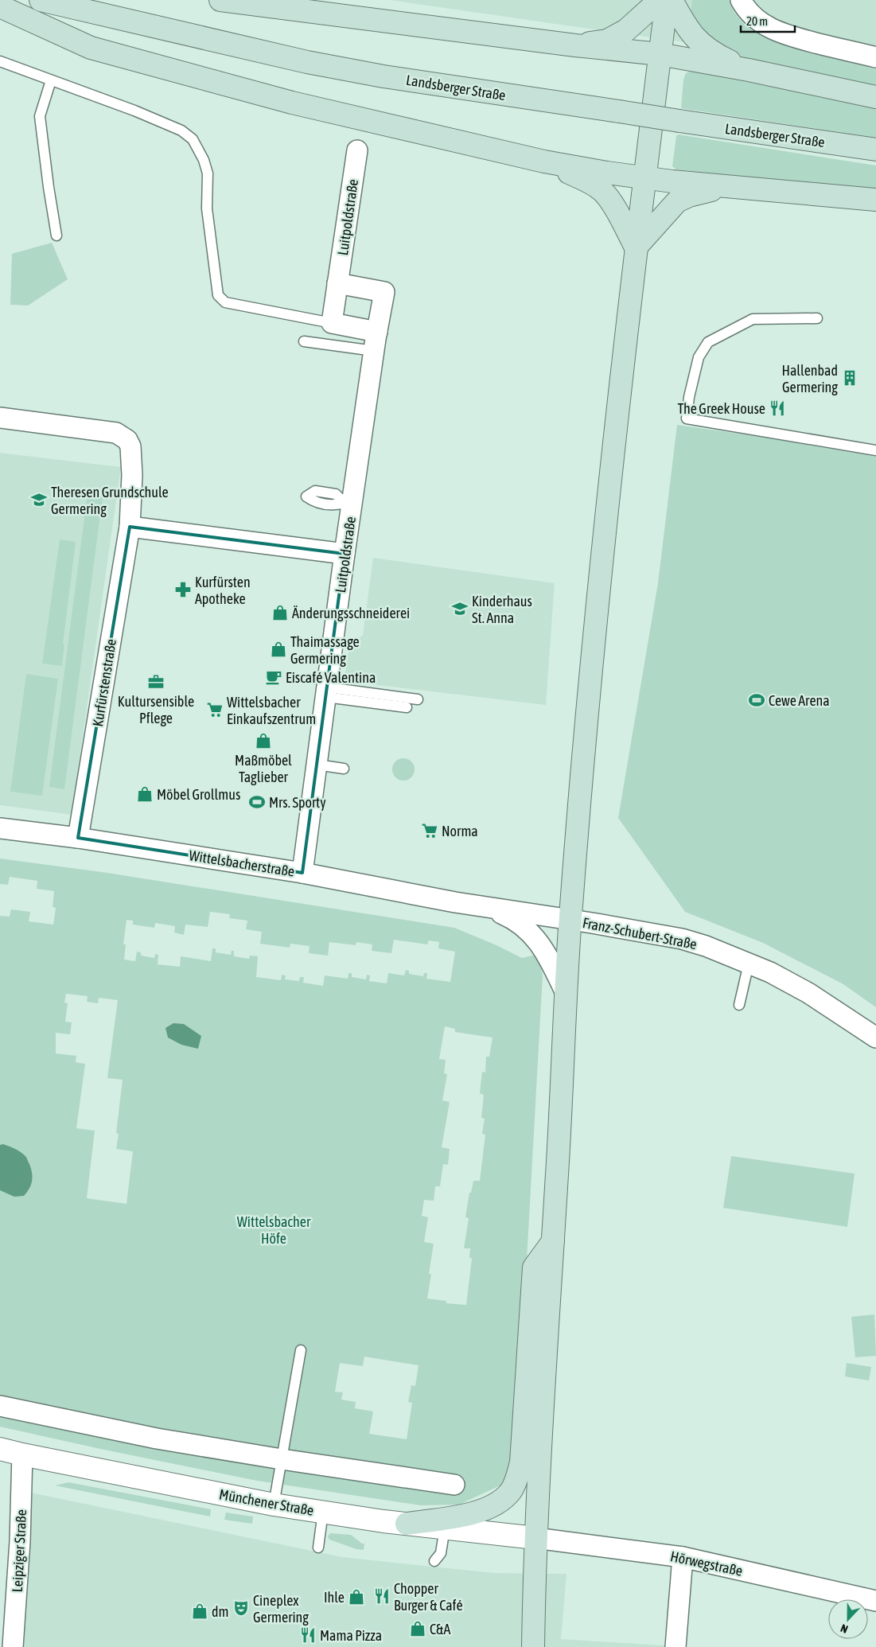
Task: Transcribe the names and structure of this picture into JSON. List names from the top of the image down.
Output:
{
  "streets": {
    "main road": ["Landsberger Straße"],
    "street": [
      "Luitpoldstraße",
      "Kurfürstenstraße",
      "Wittelsbacherstraße",
      "Franz-Schubert-Straße",
      "Münchener Straße",
      "Leipziger Straße",
      "Hörwegstraße"
    ]
  },
  "crossings": [
    ["Luitpoldstraße", "Wittelsbacherstraße"],
    ["Kurfürstenstraße", "Wittelsbacherstraße"],
    ["Wittelsbacherstraße", "Franz-Schubert-Straße"],
    ["Münchener Straße", "Leipziger Straße"],
    ["Münchener Straße", "Hörwegstraße"]
  ],
  "parks": ["Wittelsbacher Höfe"],
  "places": {
    "building": ["Hallenbad Germering"],
    "restaurant": ["The Greek House", "Chopper Burger & Café", "Mama Pizza"],
    "school or university": ["Theresen Grundschule Germering", "Kinderhaus St. Anna"],
    "pharmacy": ["Kurfürsten Apotheke"],
    "shop": [
      "Änderungsschneiderei",
      "Thaimassage Germering",
      "Maßmöbel Taglieber",
      "Möbel Grollmus",
      "Ihle",
      "dm",
      "C&A"
    ],
    "cafe": ["Eiscafé Valentina"],
    "office": ["Kultursensible Pflege"],
    "sports": ["Cewe Arena", "Mrs. Sporty"],
    "supermarket": ["Wittelsbacher Einkaufszentrum", "Norma"],
    "theatre": ["Cineplex Germering"]
  },
  "scale_bar": "20 m",
  "north": "bottom"
}
